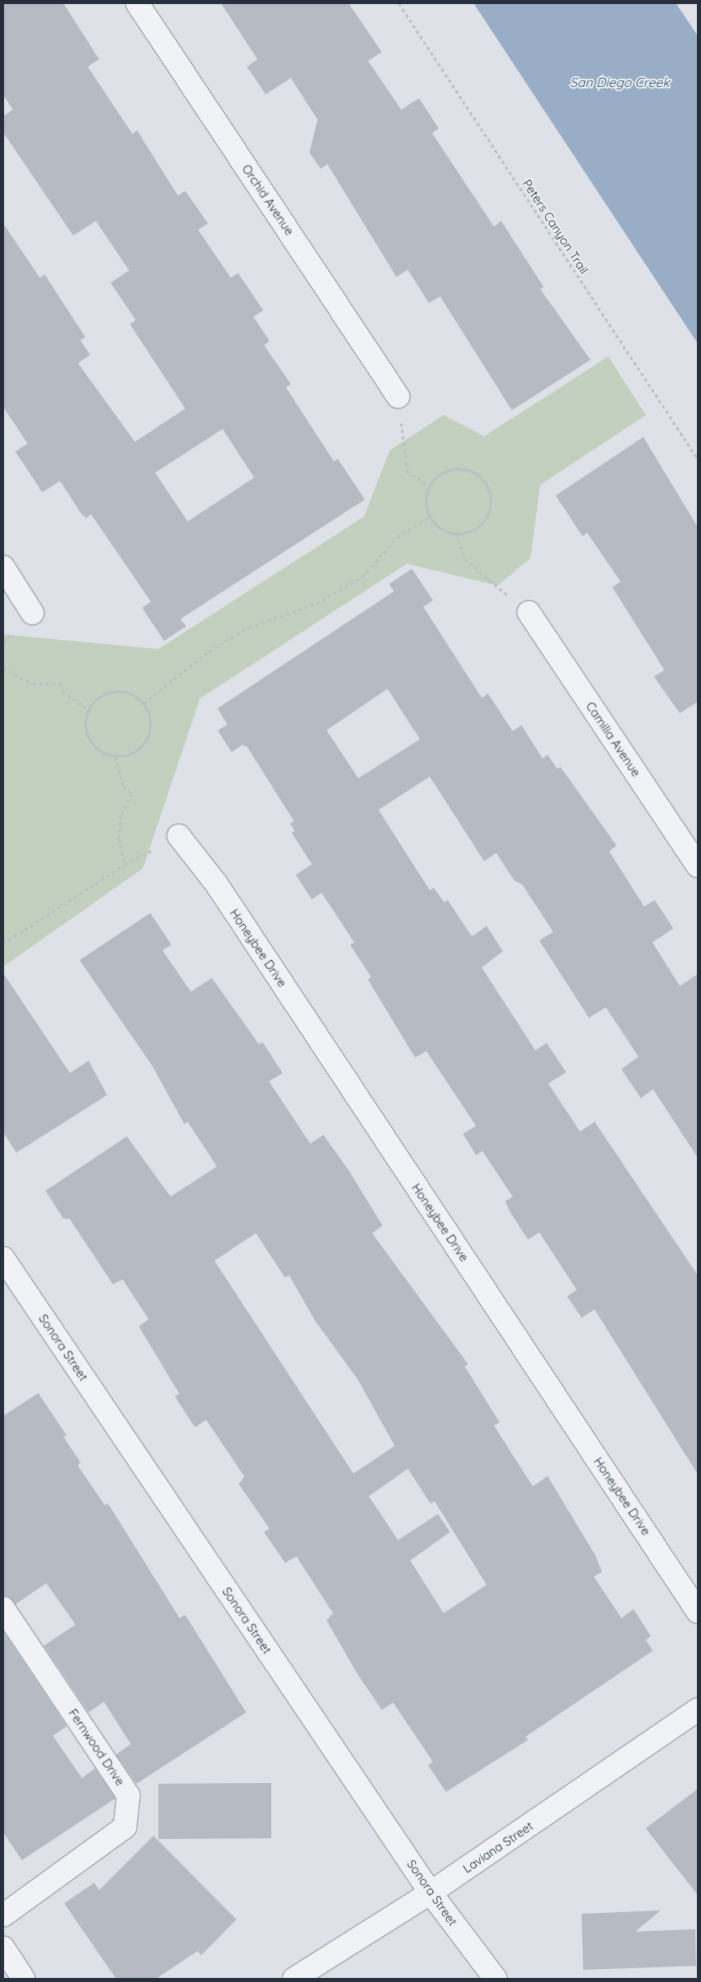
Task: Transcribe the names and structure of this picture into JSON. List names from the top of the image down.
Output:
{
  "streets": {
    "street": [
      "Orchid Avenue",
      "Camilia Avenue",
      "Honeybee Drive",
      "Sonora Street",
      "Fernwood Drive",
      "Laviana Street"
    ],
    "path": ["Peters Canyon Trail"]
  },
  "crossings": [
    ["Sonora Street", "Laviana Street"]
  ],
  "water": ["San Diego Creek"]
}
